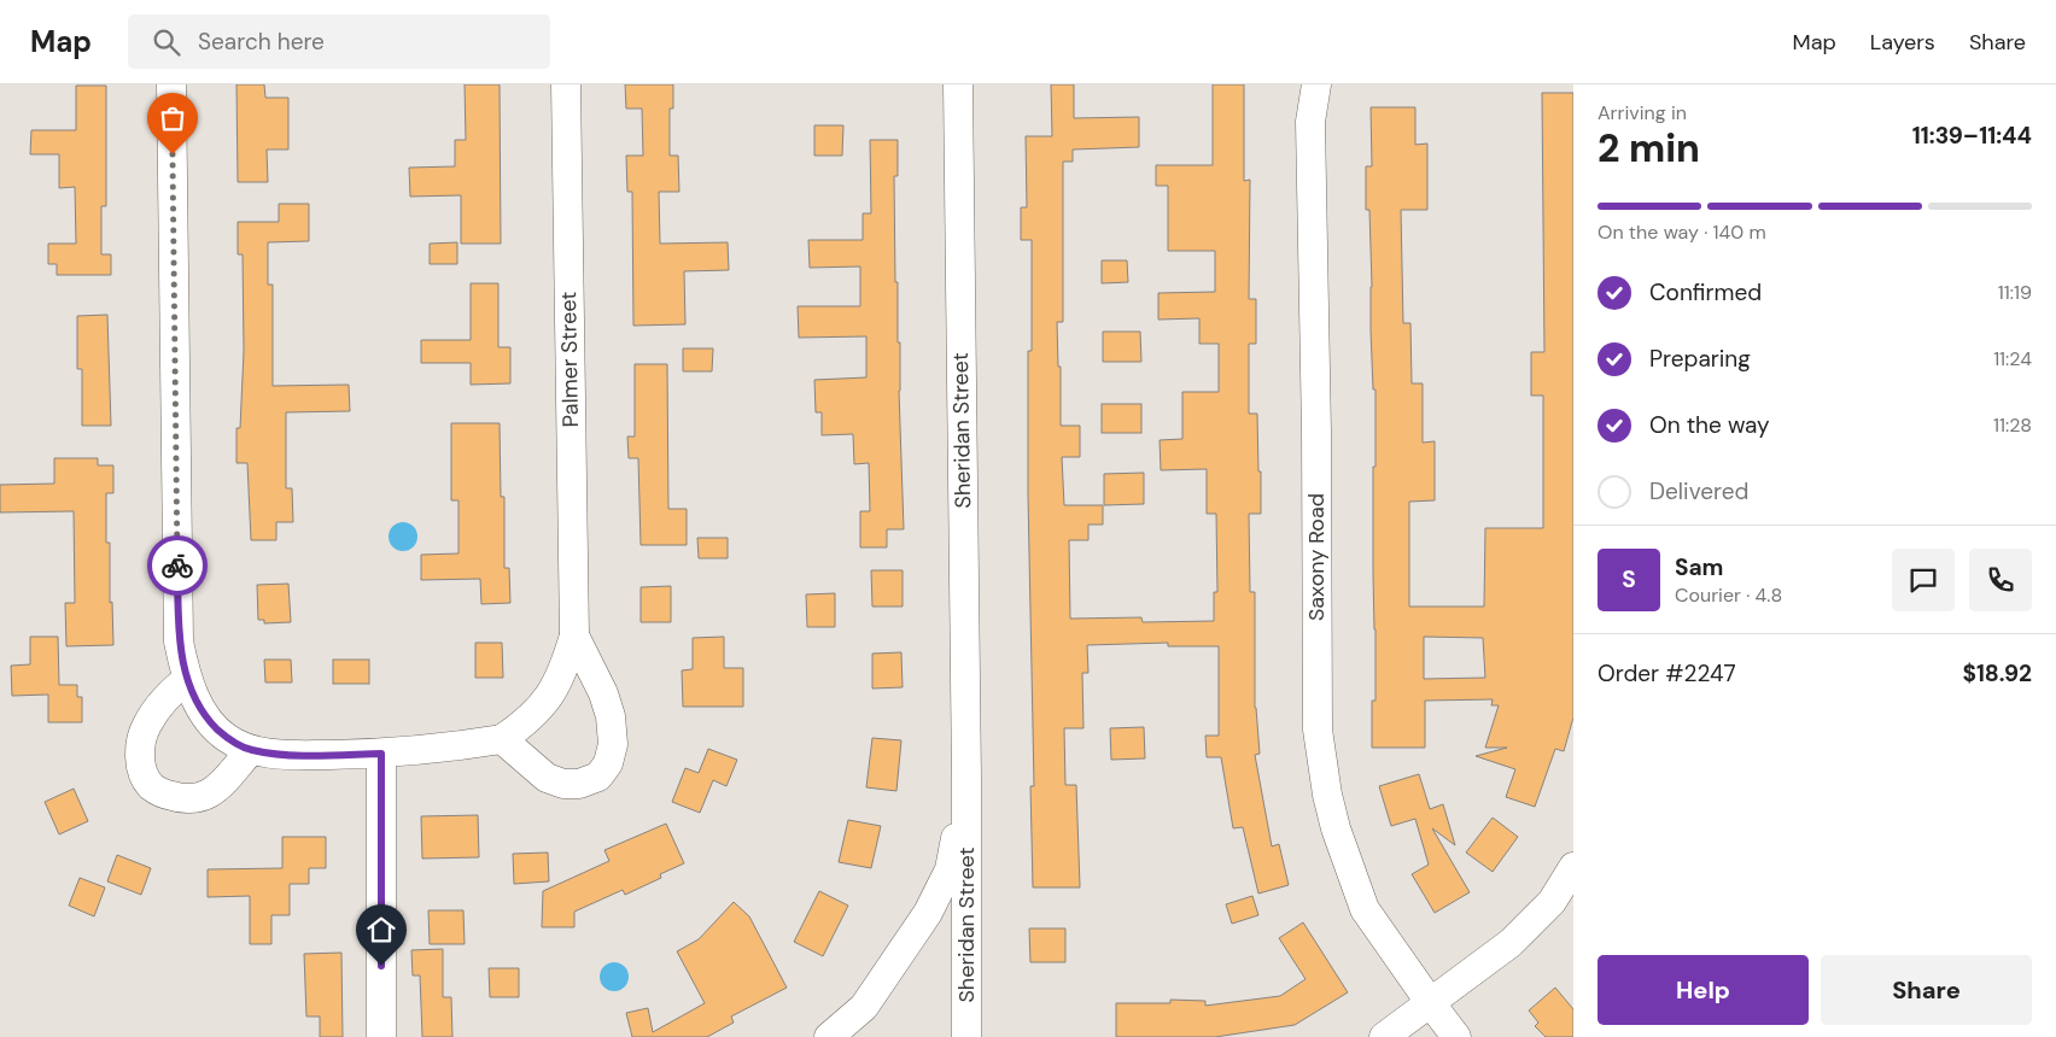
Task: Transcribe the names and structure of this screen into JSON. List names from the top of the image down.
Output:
{
  "streets": {
    "street": ["Palmer Street", "Sheridan Street", "Saxony Road"]
  },
  "page": {
    "header": "Map",
    "search": "Search here",
    "nav": ["Map", "Layers", "Share"],
    "heading": ["2 min", "Arriving in", "11:39–11:44"],
    "panel": [
      "Sam",
      "Courier · 4.8",
      "Order #2247",
      "$18.92"
    ],
    "bar": "On the way · 140 m",
    "list": [
      ["Confirmed", "11:19"],
      ["Preparing", "11:24"],
      ["On the way", "11:28"],
      "Delivered"
    ],
    "round": "S",
    "buttons": ["Help", "Share"]
  }
}
